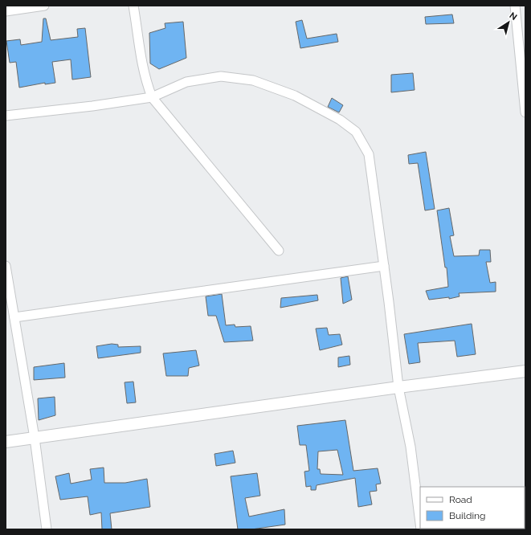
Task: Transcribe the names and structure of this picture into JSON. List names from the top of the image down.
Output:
{
  "legend": ["Road", "Building"],
  "north": "top right"
}
